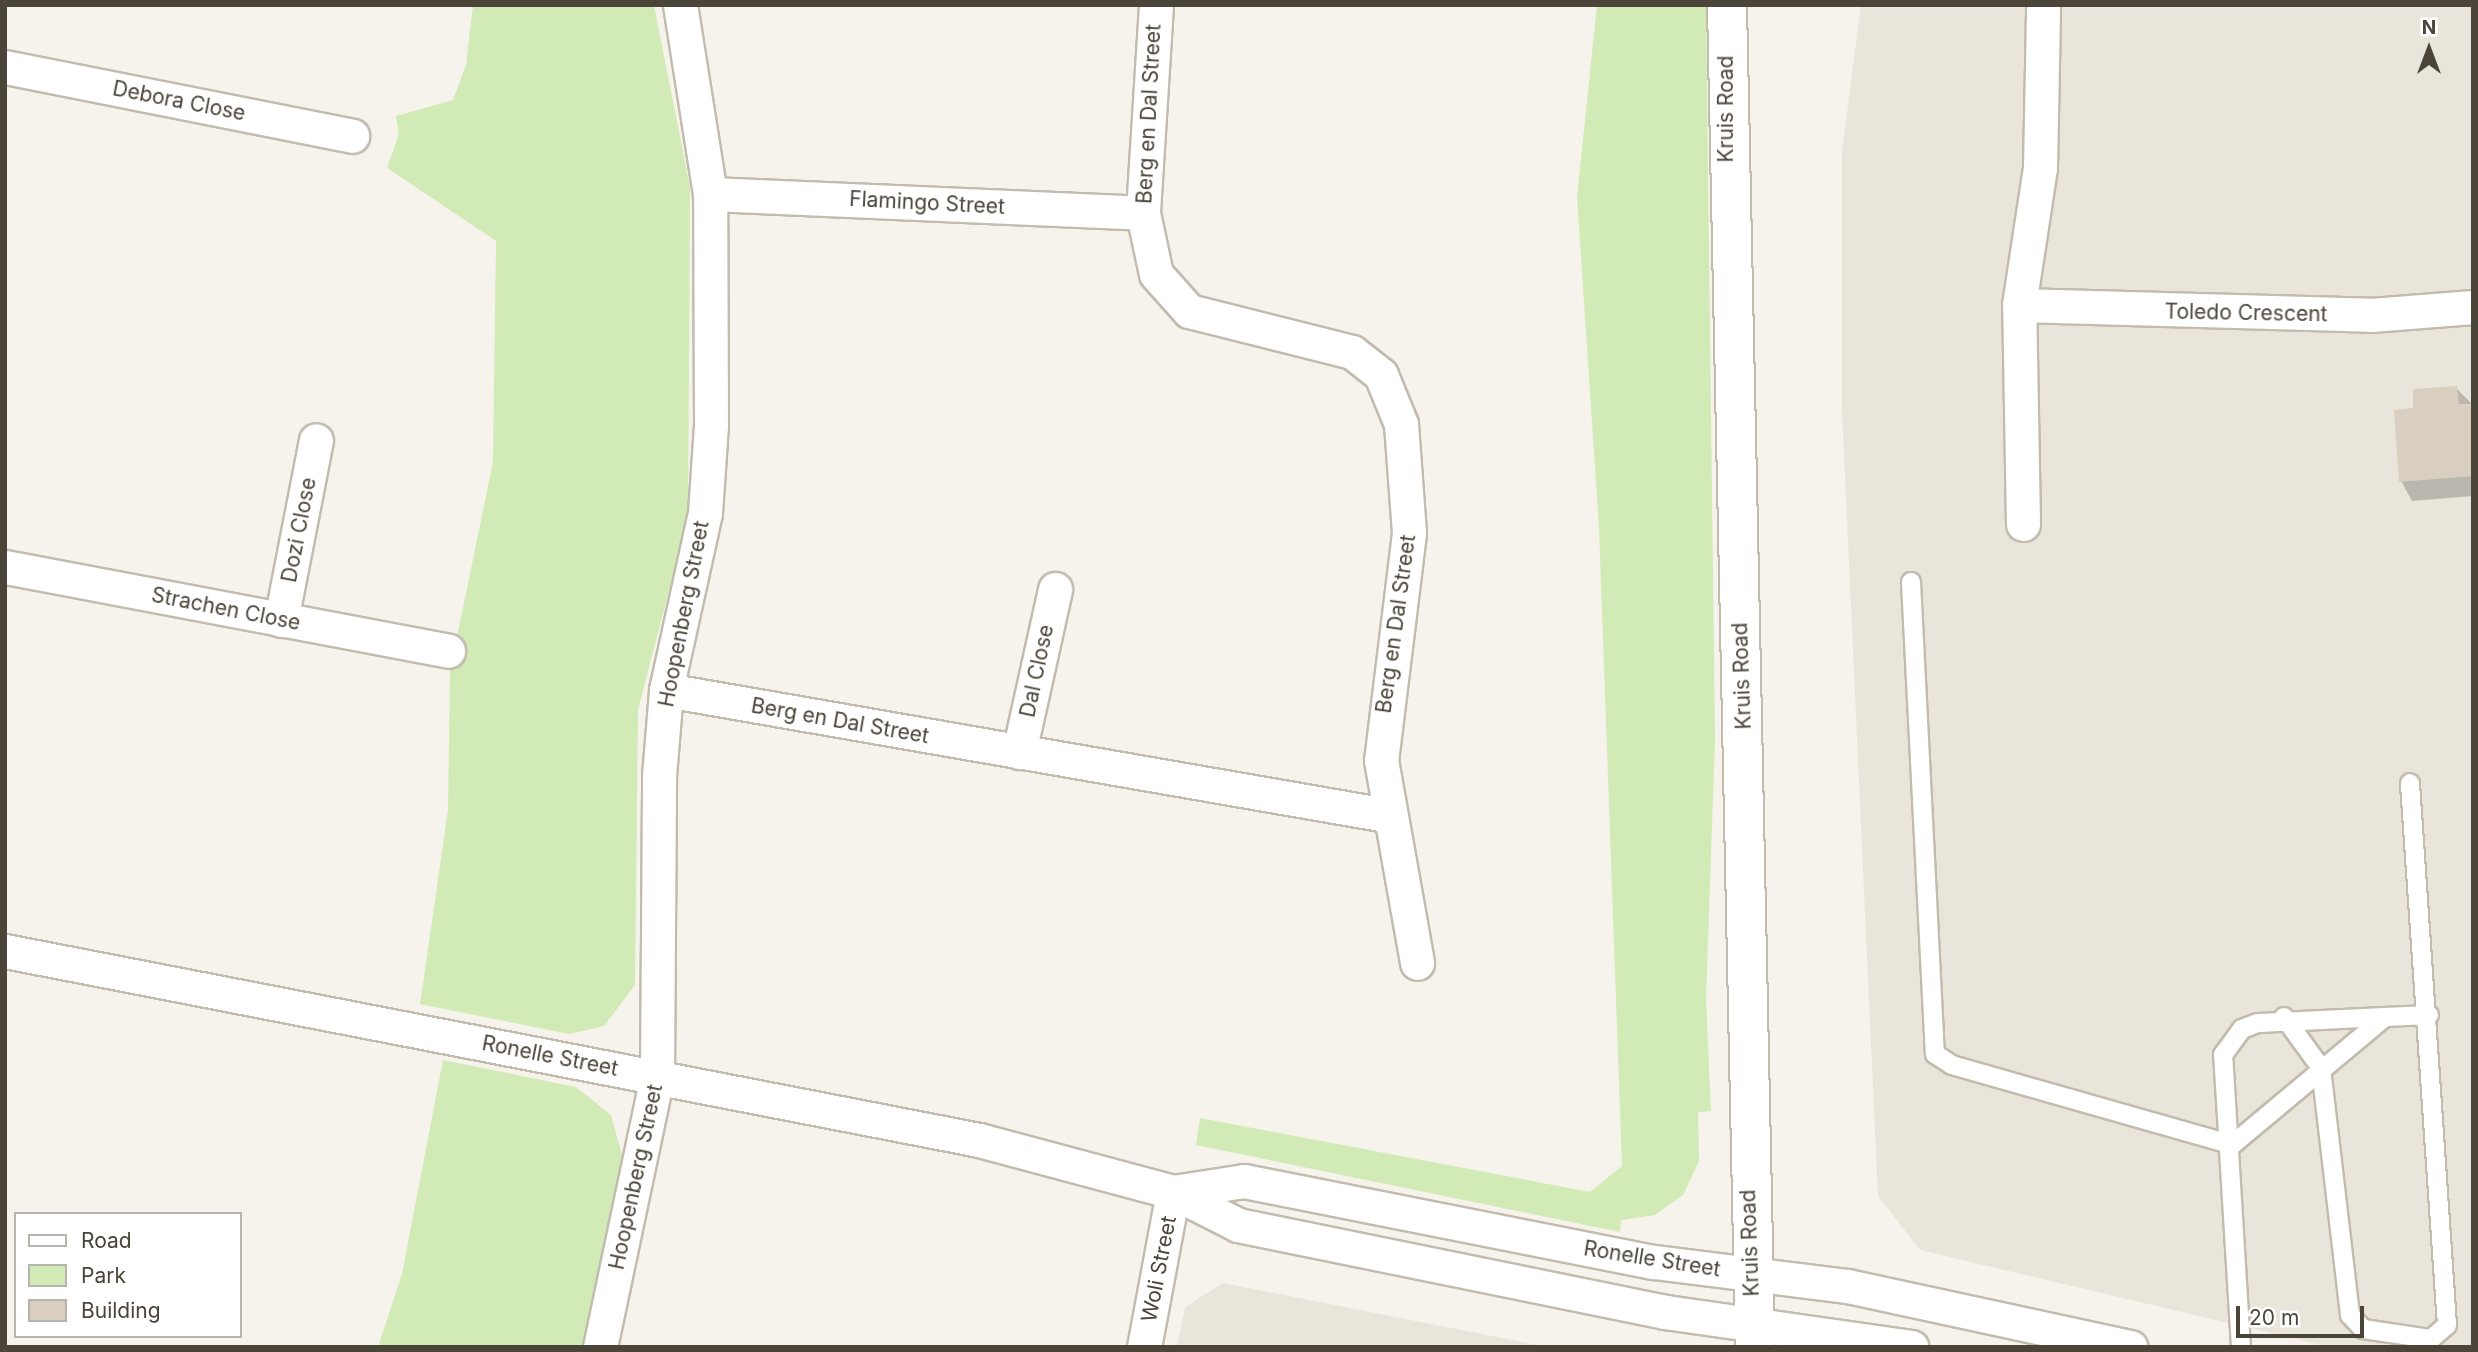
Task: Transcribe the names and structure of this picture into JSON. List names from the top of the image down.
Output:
{
  "streets": {
    "street": [
      "Debora Close",
      "Kruis Road",
      "Berg en Dal Street",
      "Flamingo Street",
      "Toledo Crescent",
      "Dozi Close",
      "Strachen Close",
      "Hoopenberg Street",
      "Dal Close",
      "Ronelle Street",
      "Woli Street"
    ]
  },
  "crossings": [
    ["Kruis Road", "Ronelle Street"],
    ["Berg en Dal Street", "Flamingo Street"],
    ["Berg en Dal Street", "Hoopenberg Street"],
    ["Berg en Dal Street", "Dal Close"],
    ["Flamingo Street", "Hoopenberg Street"],
    ["Dozi Close", "Strachen Close"],
    ["Hoopenberg Street", "Ronelle Street"],
    ["Ronelle Street", "Woli Street"]
  ],
  "legend": ["Road", "Park", "Building"],
  "scale_bar": "20 m",
  "north": "top"
}
